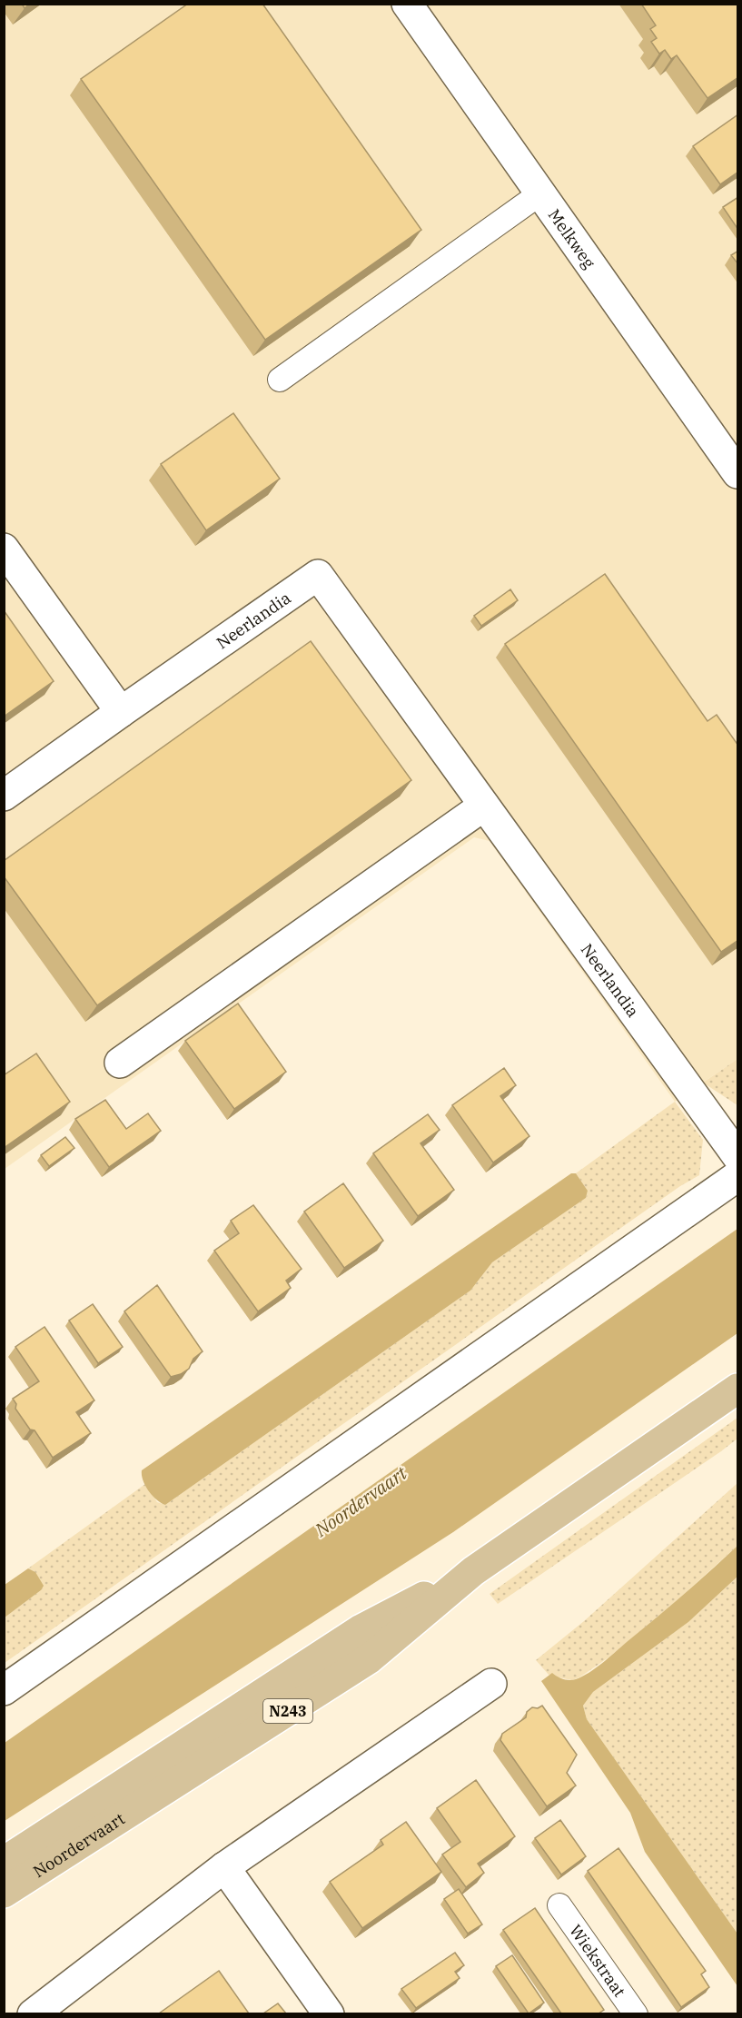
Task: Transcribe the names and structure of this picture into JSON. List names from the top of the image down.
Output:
{
  "streets": {
    "main road": ["N243", "Noordervaart"],
    "street": ["Melkweg", "Neerlandia"],
    "lane": ["Wiekstraat"]
  },
  "water": ["Noordervaart"]
}
